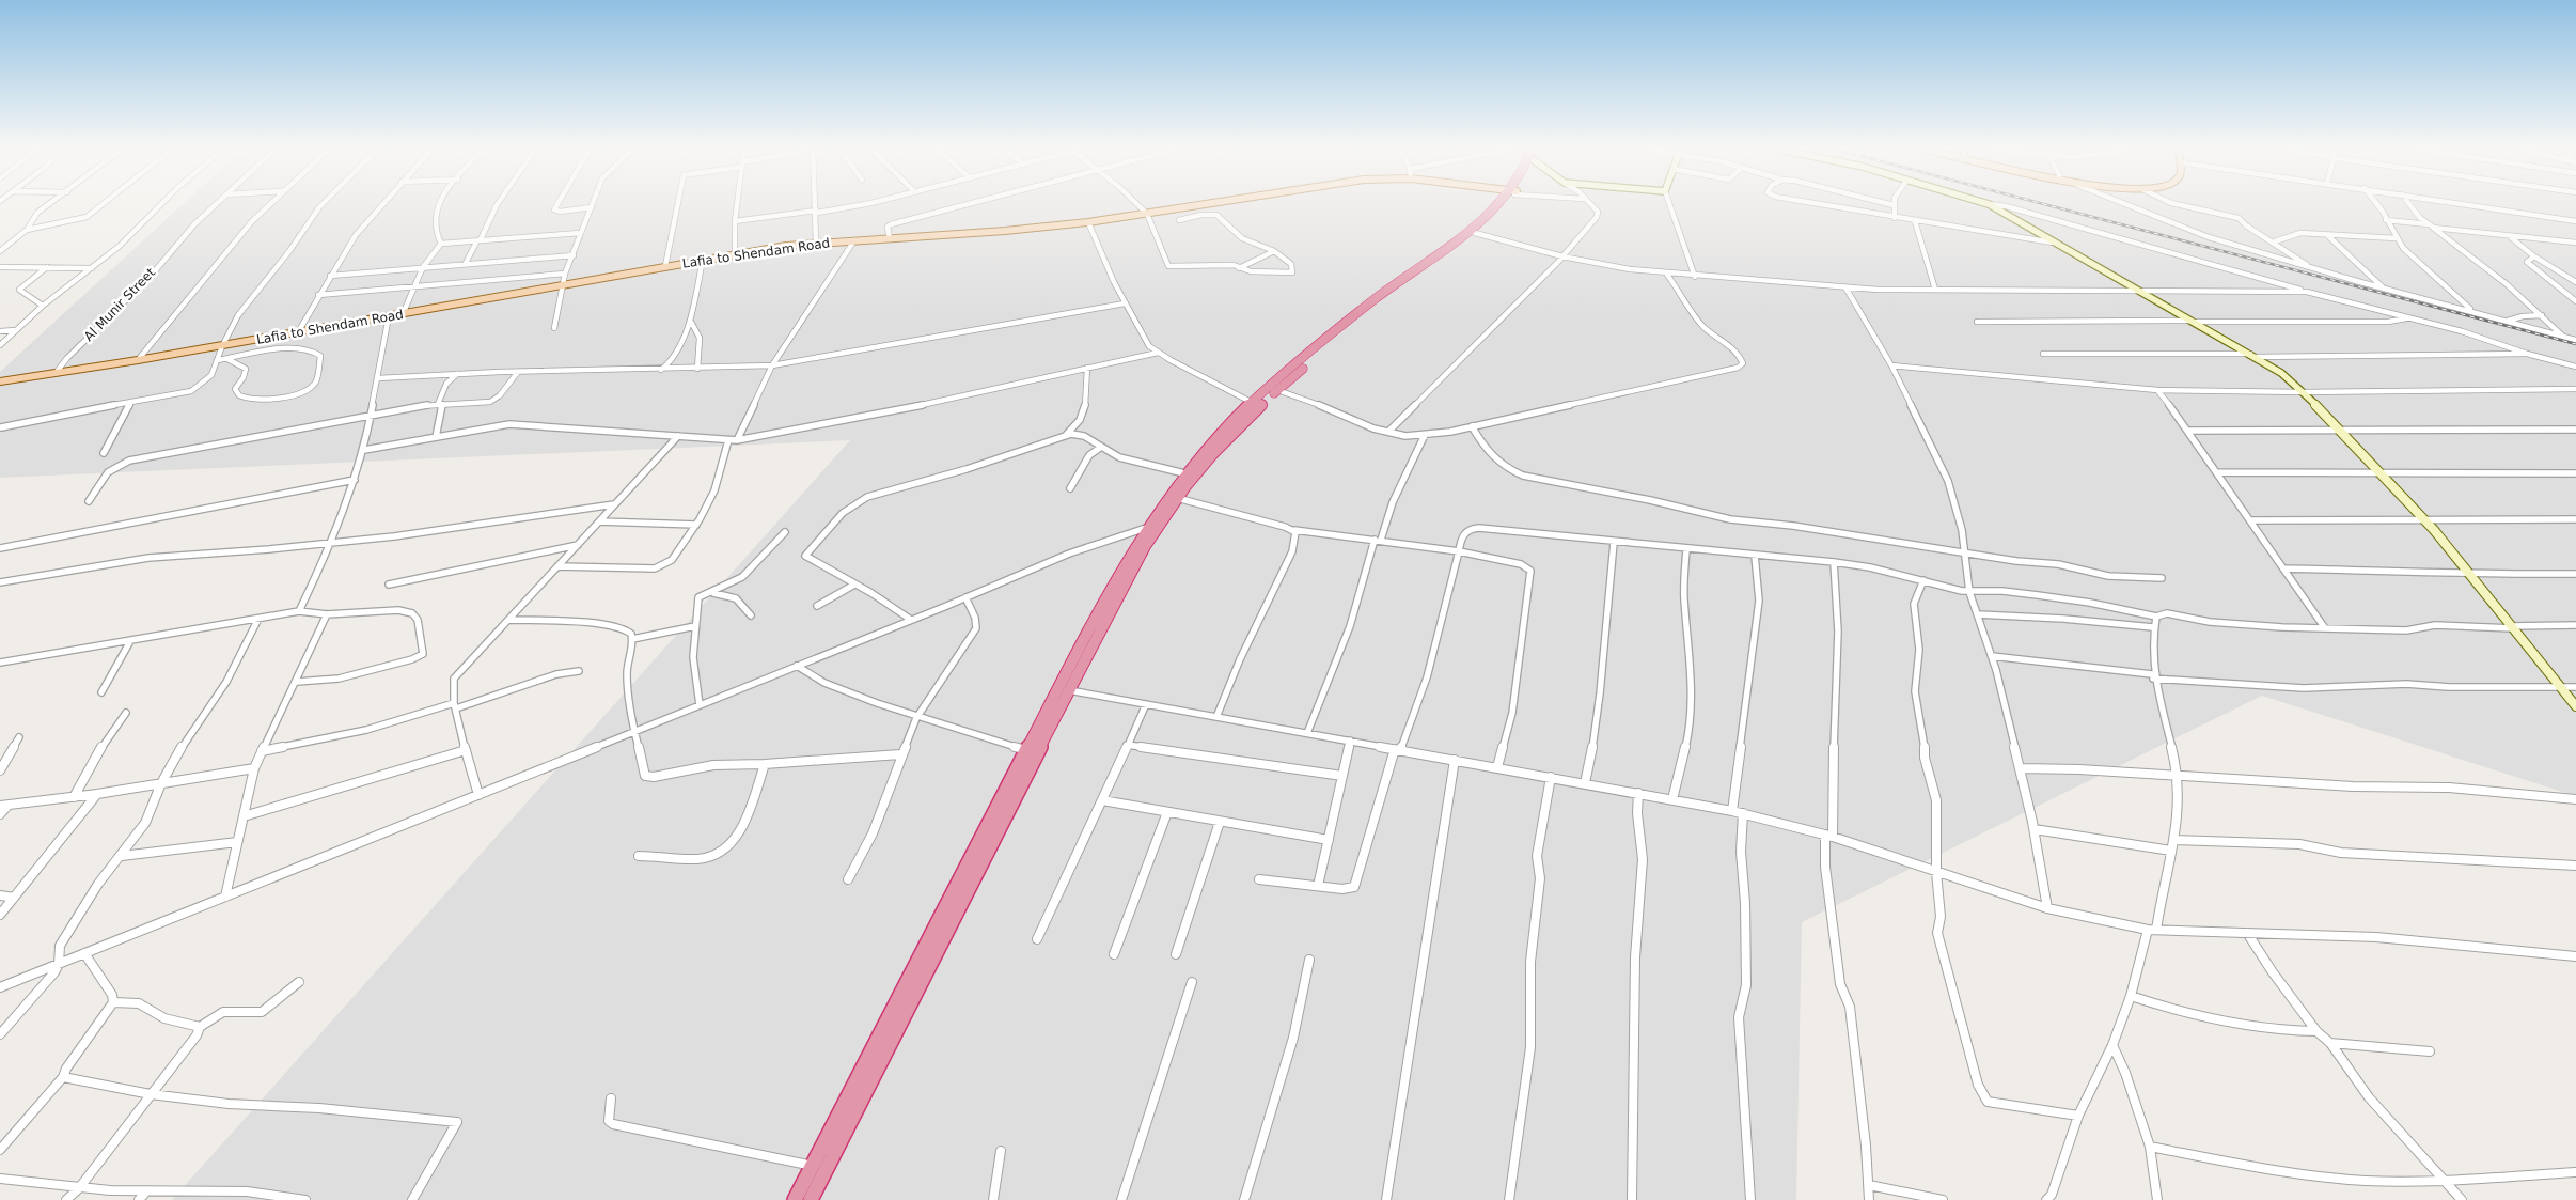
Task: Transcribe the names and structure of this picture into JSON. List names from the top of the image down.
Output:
{
  "streets": {
    "main road": ["Lafia to Shendam Road"],
    "street": ["Al Munir Street"]
  },
  "crossings": [
    ["Lafia to Shendam Road", "Al Munir Street"]
  ]
}
